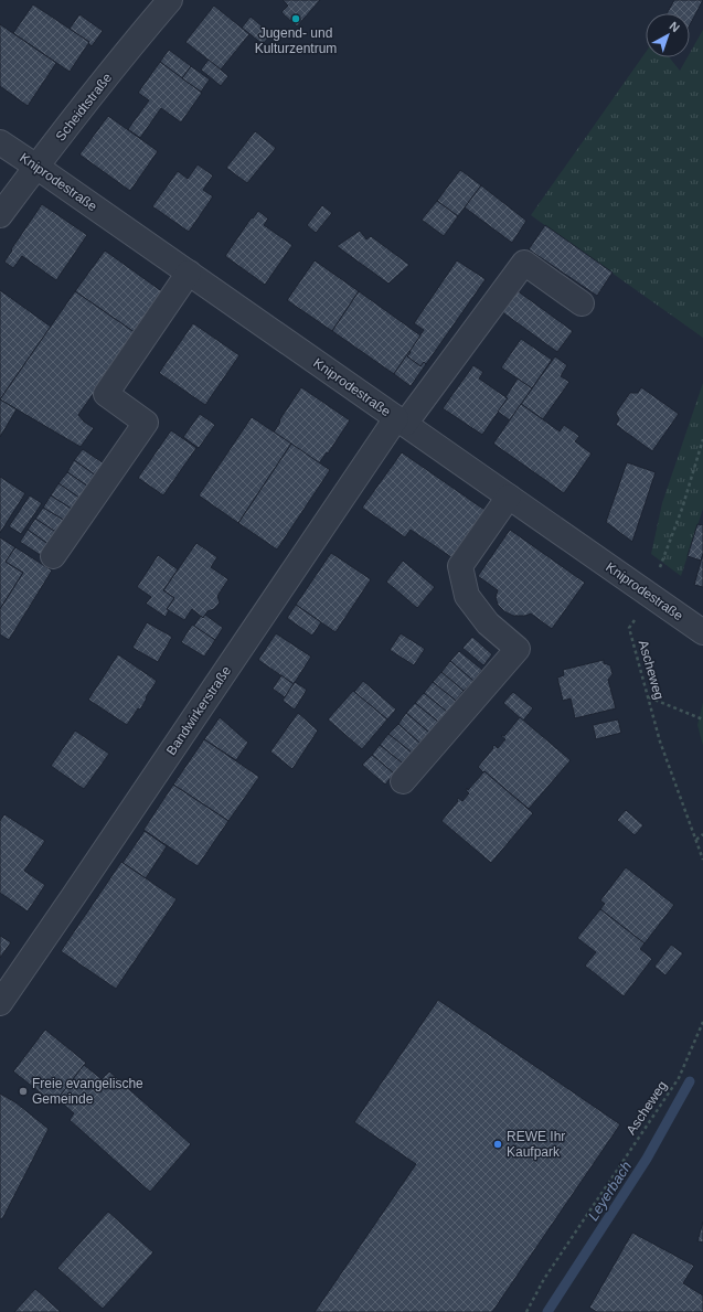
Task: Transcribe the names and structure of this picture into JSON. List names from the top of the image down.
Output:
{
  "streets": {
    "street": ["Scheidtstraße", "Kniprodestraße", "Bandwirkerstraße"],
    "path": ["Ascheweg"]
  },
  "crossings": [
    ["Scheidtstraße", "Kniprodestraße"],
    ["Kniprodestraße", "Ascheweg"],
    ["Kniprodestraße", "Bandwirkerstraße"]
  ],
  "water": ["Leyerbach"],
  "places": ["Jugend- und Kulturzentrum", "Freie evangelische Gemeinde", "REWE Ihr Kaufpark"],
  "north": "top right"
}
